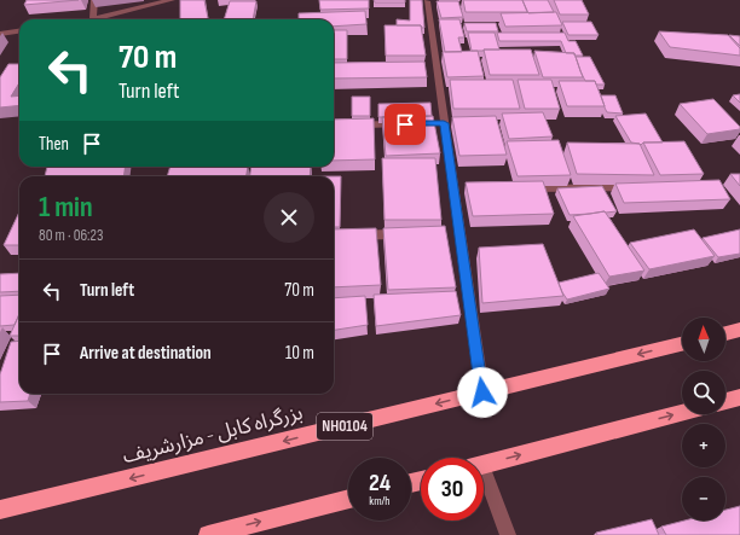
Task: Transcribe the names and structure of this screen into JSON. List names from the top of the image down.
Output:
{
  "streets": {
    "highway": ["NH0104", "بزرگراه کابل - مزارشریف"]
  },
  "north": "top",
  "page": {
    "turn": ["70 m", "Turn left"],
    "then": "Then",
    "heading": ["1 min", "80 m · 06:23"],
    "list": [
      {
        "name": "Turn left",
        "value": "70 m"
      },
      {
        "name": "Arrive at destination",
        "value": "10 m"
      }
    ],
    "map_buttons": ["+", "−"],
    "speed": "24 km/h",
    "limit": "30"
  }
}
